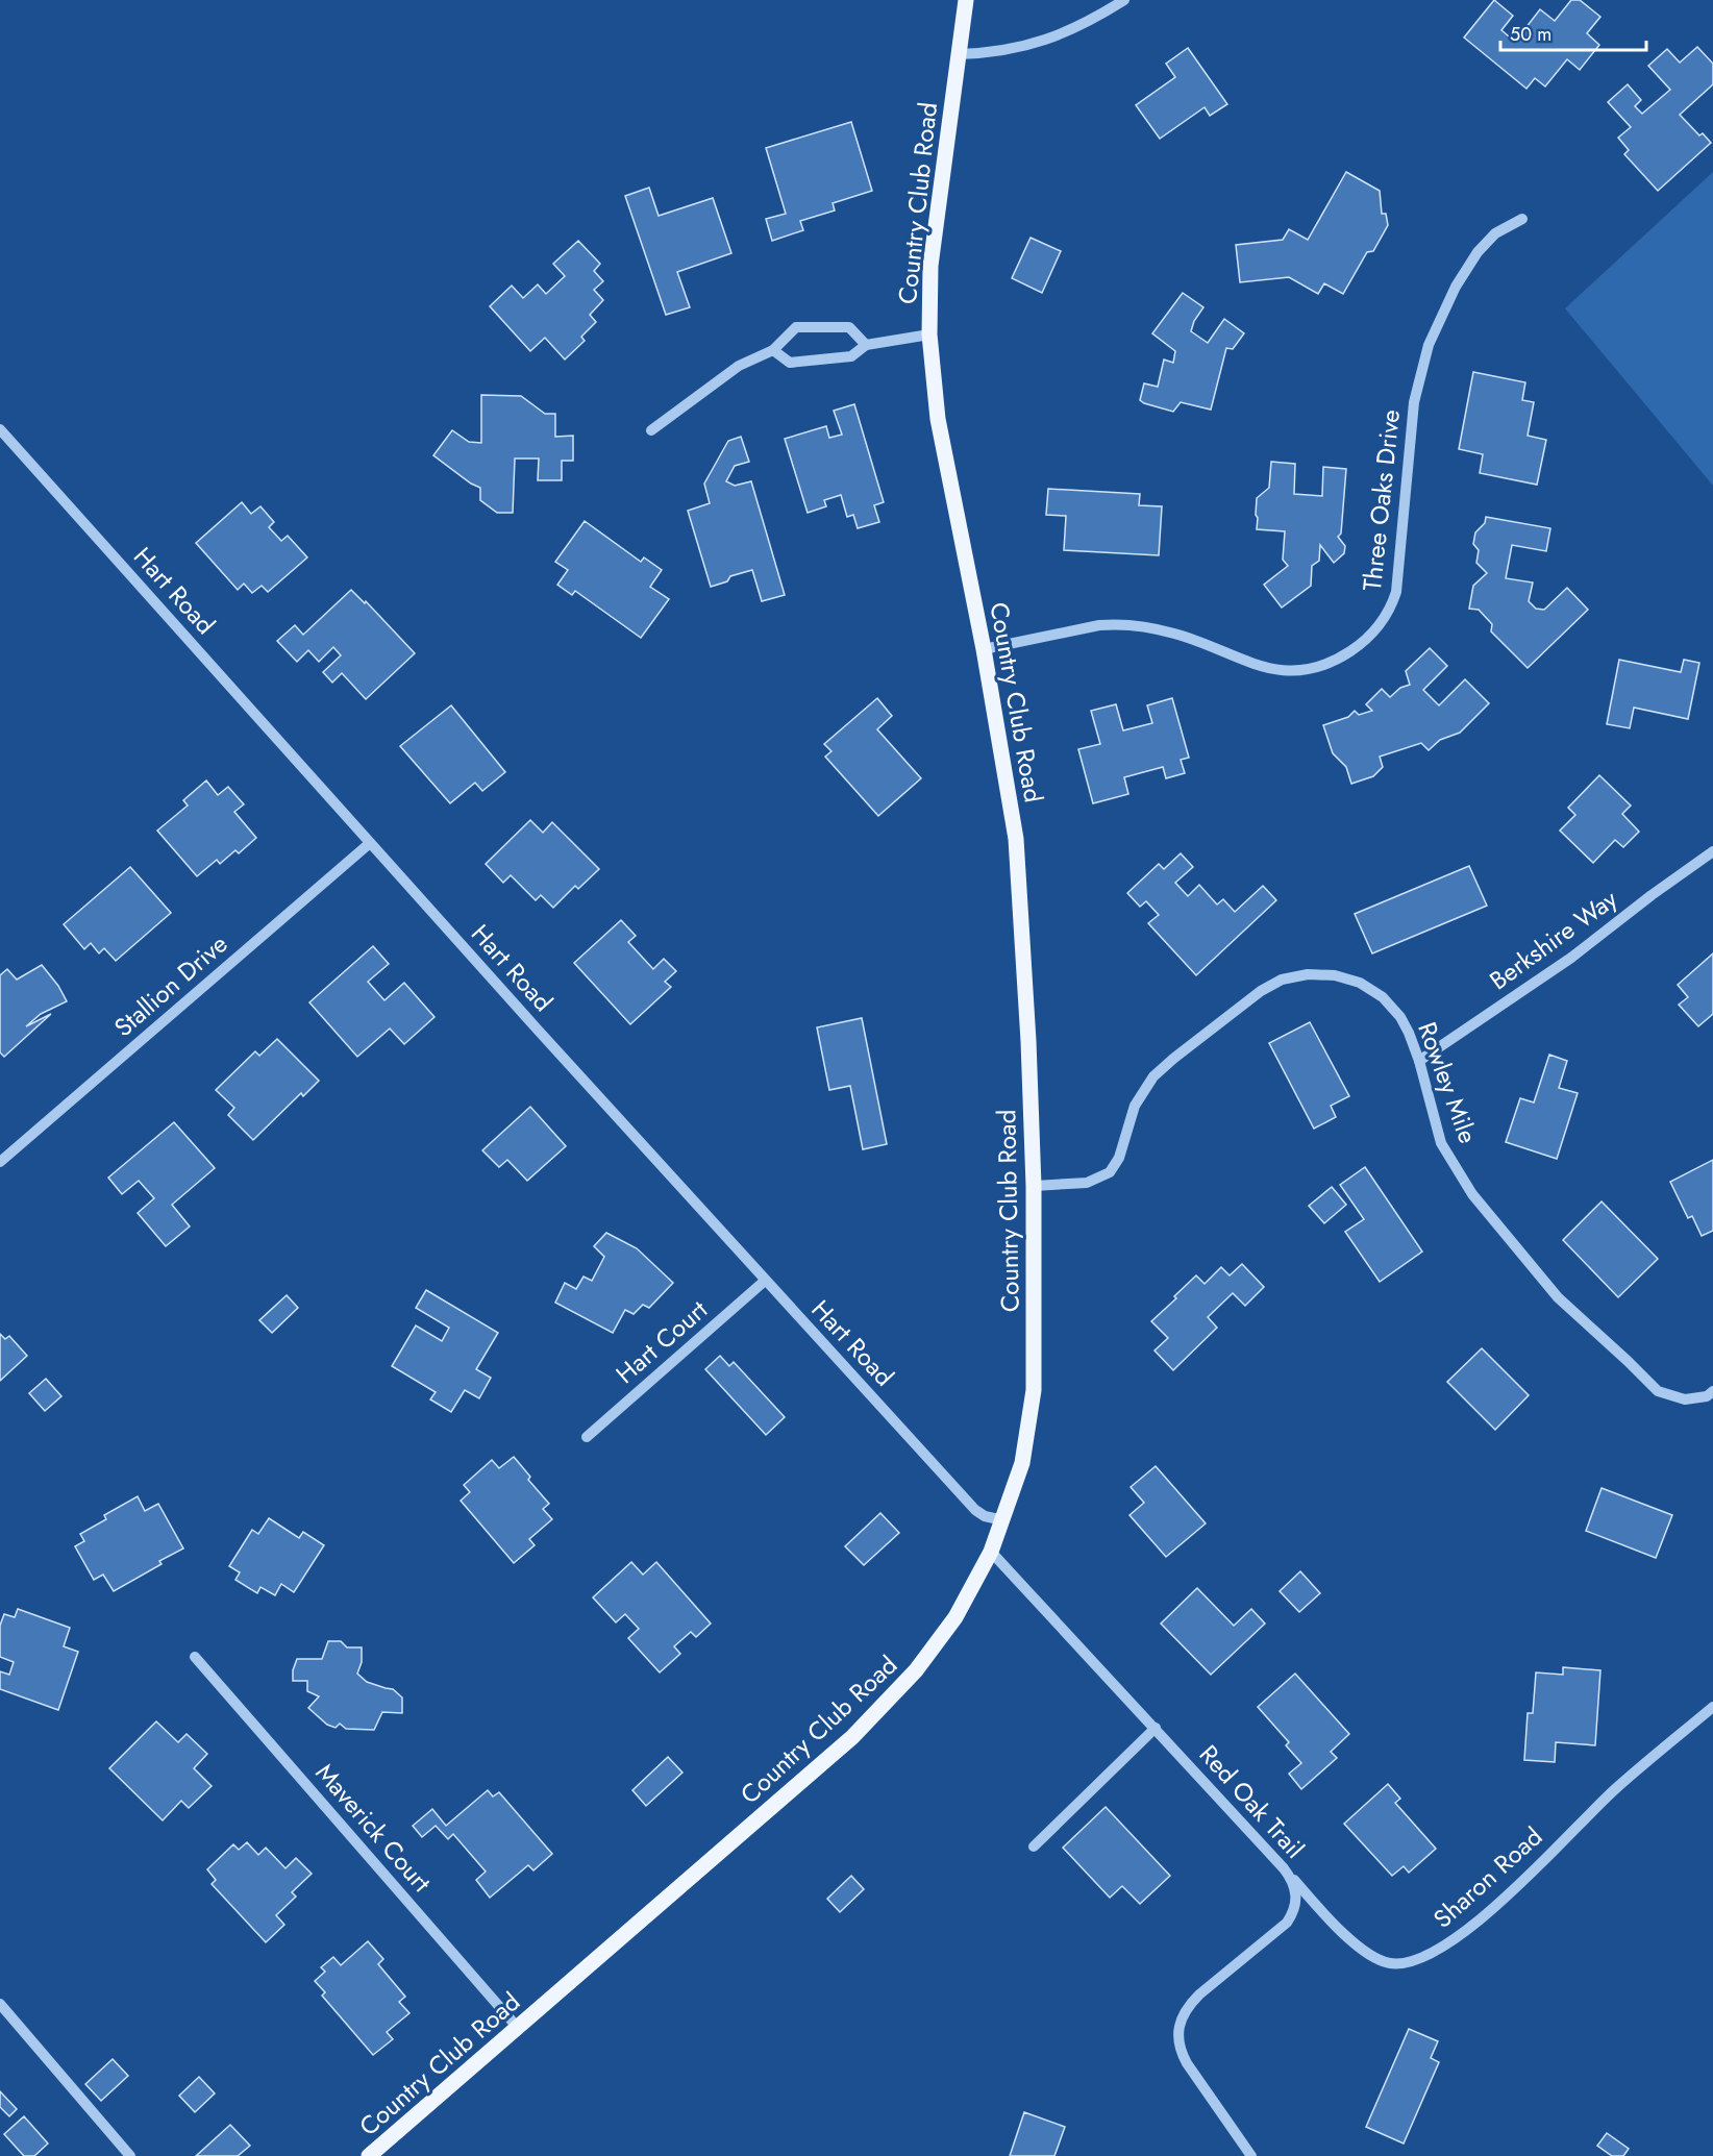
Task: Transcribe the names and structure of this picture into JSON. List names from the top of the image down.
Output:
{
  "streets": {
    "main road": ["Country Club Road"],
    "street": [
      "Three Oaks Drive",
      "Hart Road",
      "Berkshire Way",
      "Stallion Drive",
      "Rowley Mile",
      "Hart Court",
      "Red Oak Trail",
      "Maverick Court",
      "Sharon Road"
    ]
  },
  "crossings": [
    ["Country Club Road", "Three Oaks Drive"],
    ["Country Club Road", "Hart Road"],
    ["Country Club Road", "Rowley Mile"],
    ["Country Club Road", "Red Oak Trail"],
    ["Country Club Road", "Maverick Court"],
    ["Hart Road", "Stallion Drive"],
    ["Hart Road", "Hart Court"],
    ["Berkshire Way", "Rowley Mile"],
    ["Red Oak Trail", "Sharon Road"]
  ],
  "scale_bar": "50 m"
}
